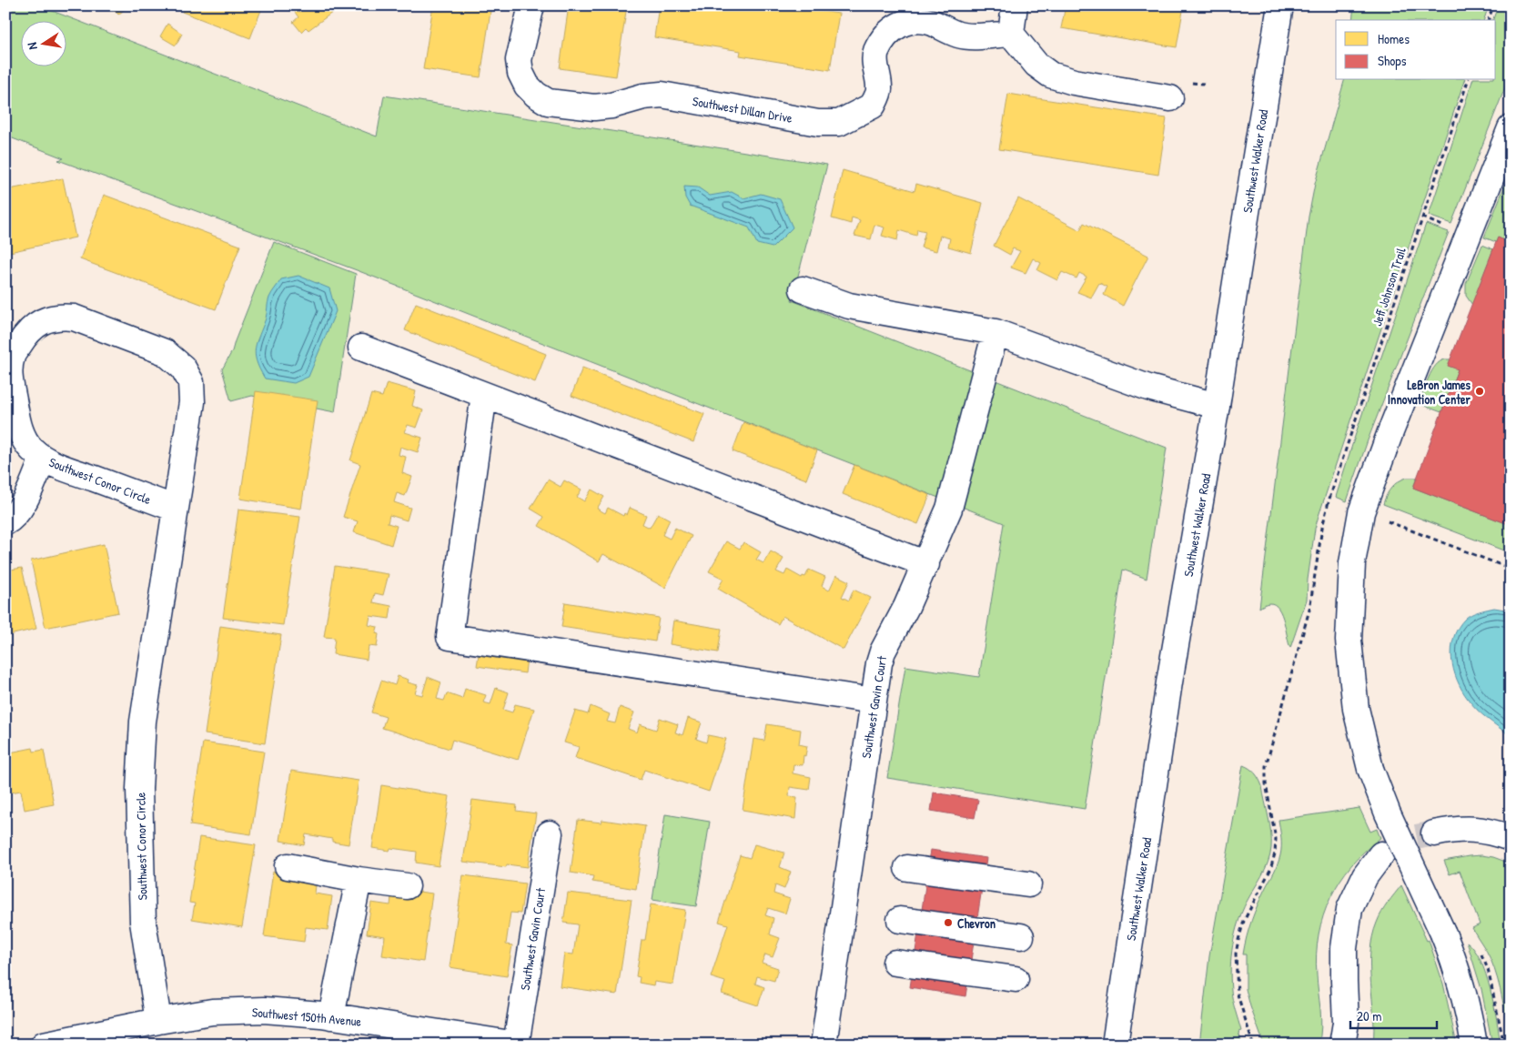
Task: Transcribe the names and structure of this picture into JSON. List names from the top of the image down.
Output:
{
  "streets": {
    "street": [
      "Southwest Dillan Drive",
      "Southwest Walker Road",
      "Southwest Conor Circle",
      "Southwest Gavin Court",
      "Southwest 150th Avenue"
    ],
    "path": ["Jeff Johnson Trail"]
  },
  "crossings": [
    ["Southwest Conor Circle", "Southwest 150th Avenue"],
    ["Southwest Gavin Court", "Southwest 150th Avenue"]
  ],
  "places": ["LeBron James Innovation Center", "Chevron"],
  "legend": ["Homes", "Shops"],
  "scale_bar": "20 m",
  "north": "left"
}
